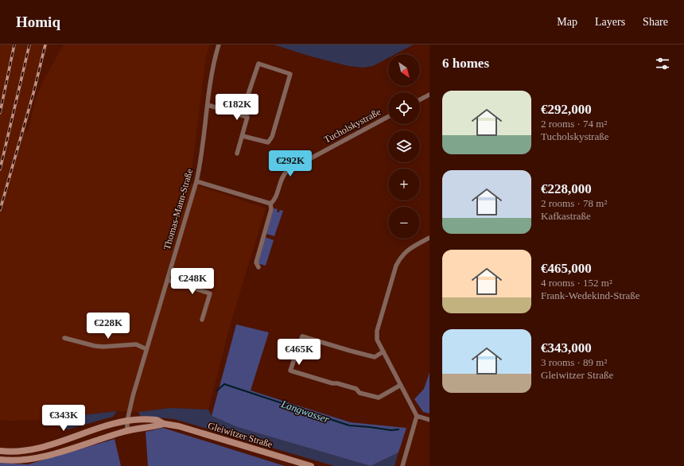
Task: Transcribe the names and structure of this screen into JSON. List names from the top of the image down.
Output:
{
  "streets": {
    "main road": ["Gleiwitzer Straße"],
    "street": ["Tucholskystraße", "Thomas-Mann-Straße"]
  },
  "crossings": [
    ["Thomas-Mann-Straße", "Gleiwitzer Straße"]
  ],
  "water": ["Langwasser"],
  "north": "bottom right",
  "page": {
    "header": "Homiq",
    "nav": ["Map", "Layers", "Share"],
    "heading": "6 homes",
    "map_buttons": ["+", "−"],
    "list": [
      {
        "name": "€292,000",
        "note": "2 rooms · 74 m² · Tucholskystraße"
      },
      {
        "name": "€228,000",
        "note": "2 rooms · 78 m² · Kafkastraße"
      },
      {
        "name": "€465,000",
        "note": "4 rooms · 152 m² · Frank-Wedekind-Straße"
      },
      {
        "name": "€343,000",
        "note": "3 rooms · 89 m² · Gleiwitzer Straße"
      }
    ],
    "price": [
      "€182K",
      "€292K",
      "€248K",
      "€228K",
      "€465K",
      "€343K"
    ]
  }
}
